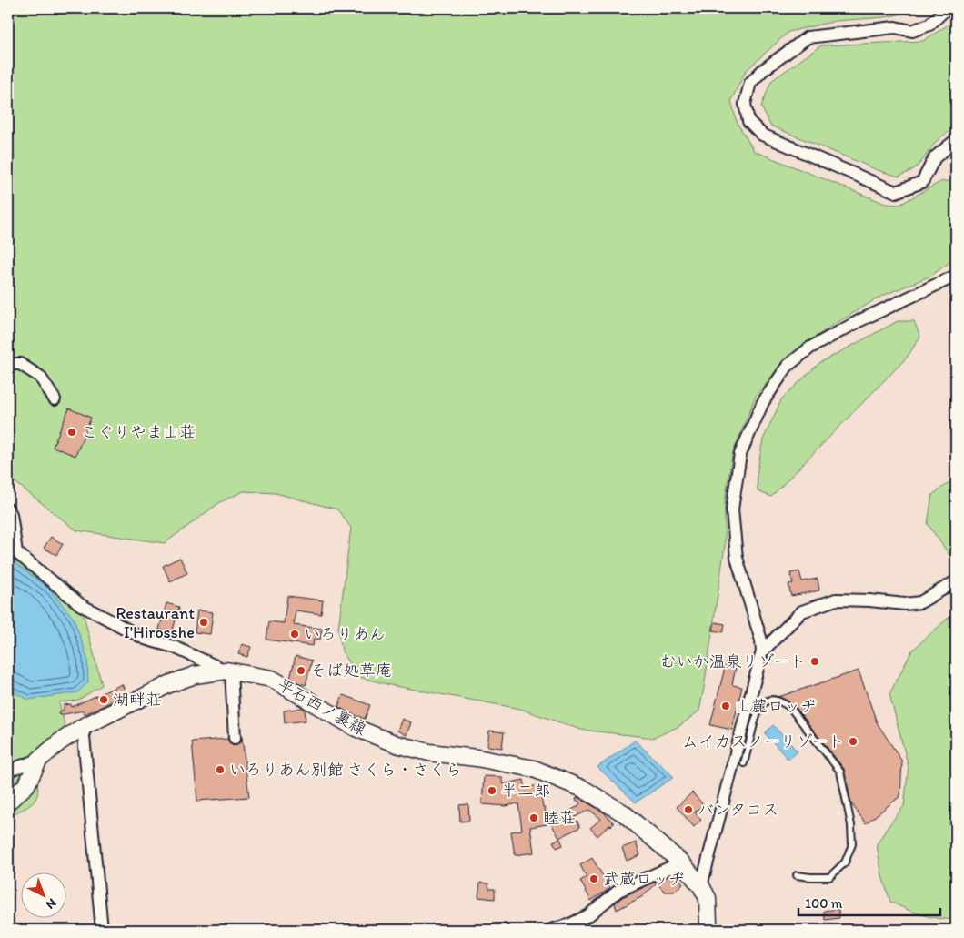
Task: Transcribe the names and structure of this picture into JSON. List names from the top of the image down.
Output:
{
  "streets": {
    "main road": ["平石西ノ裏線"]
  },
  "places": [
    "こぐりやま山荘",
    "Restaurant I'Hirosshe",
    "いろりあん",
    "むいか温泉リゾート",
    "そば処草庵",
    "湖畔荘",
    "山麓ロッヂ",
    "ムイカスノーリゾート",
    "いろりあん別館 さくら・さくら",
    "半二郎",
    "バンタコス",
    "睦荘",
    "武蔵ロッヂ"
  ],
  "scale_bar": "100 m",
  "north": "bottom right"
}
